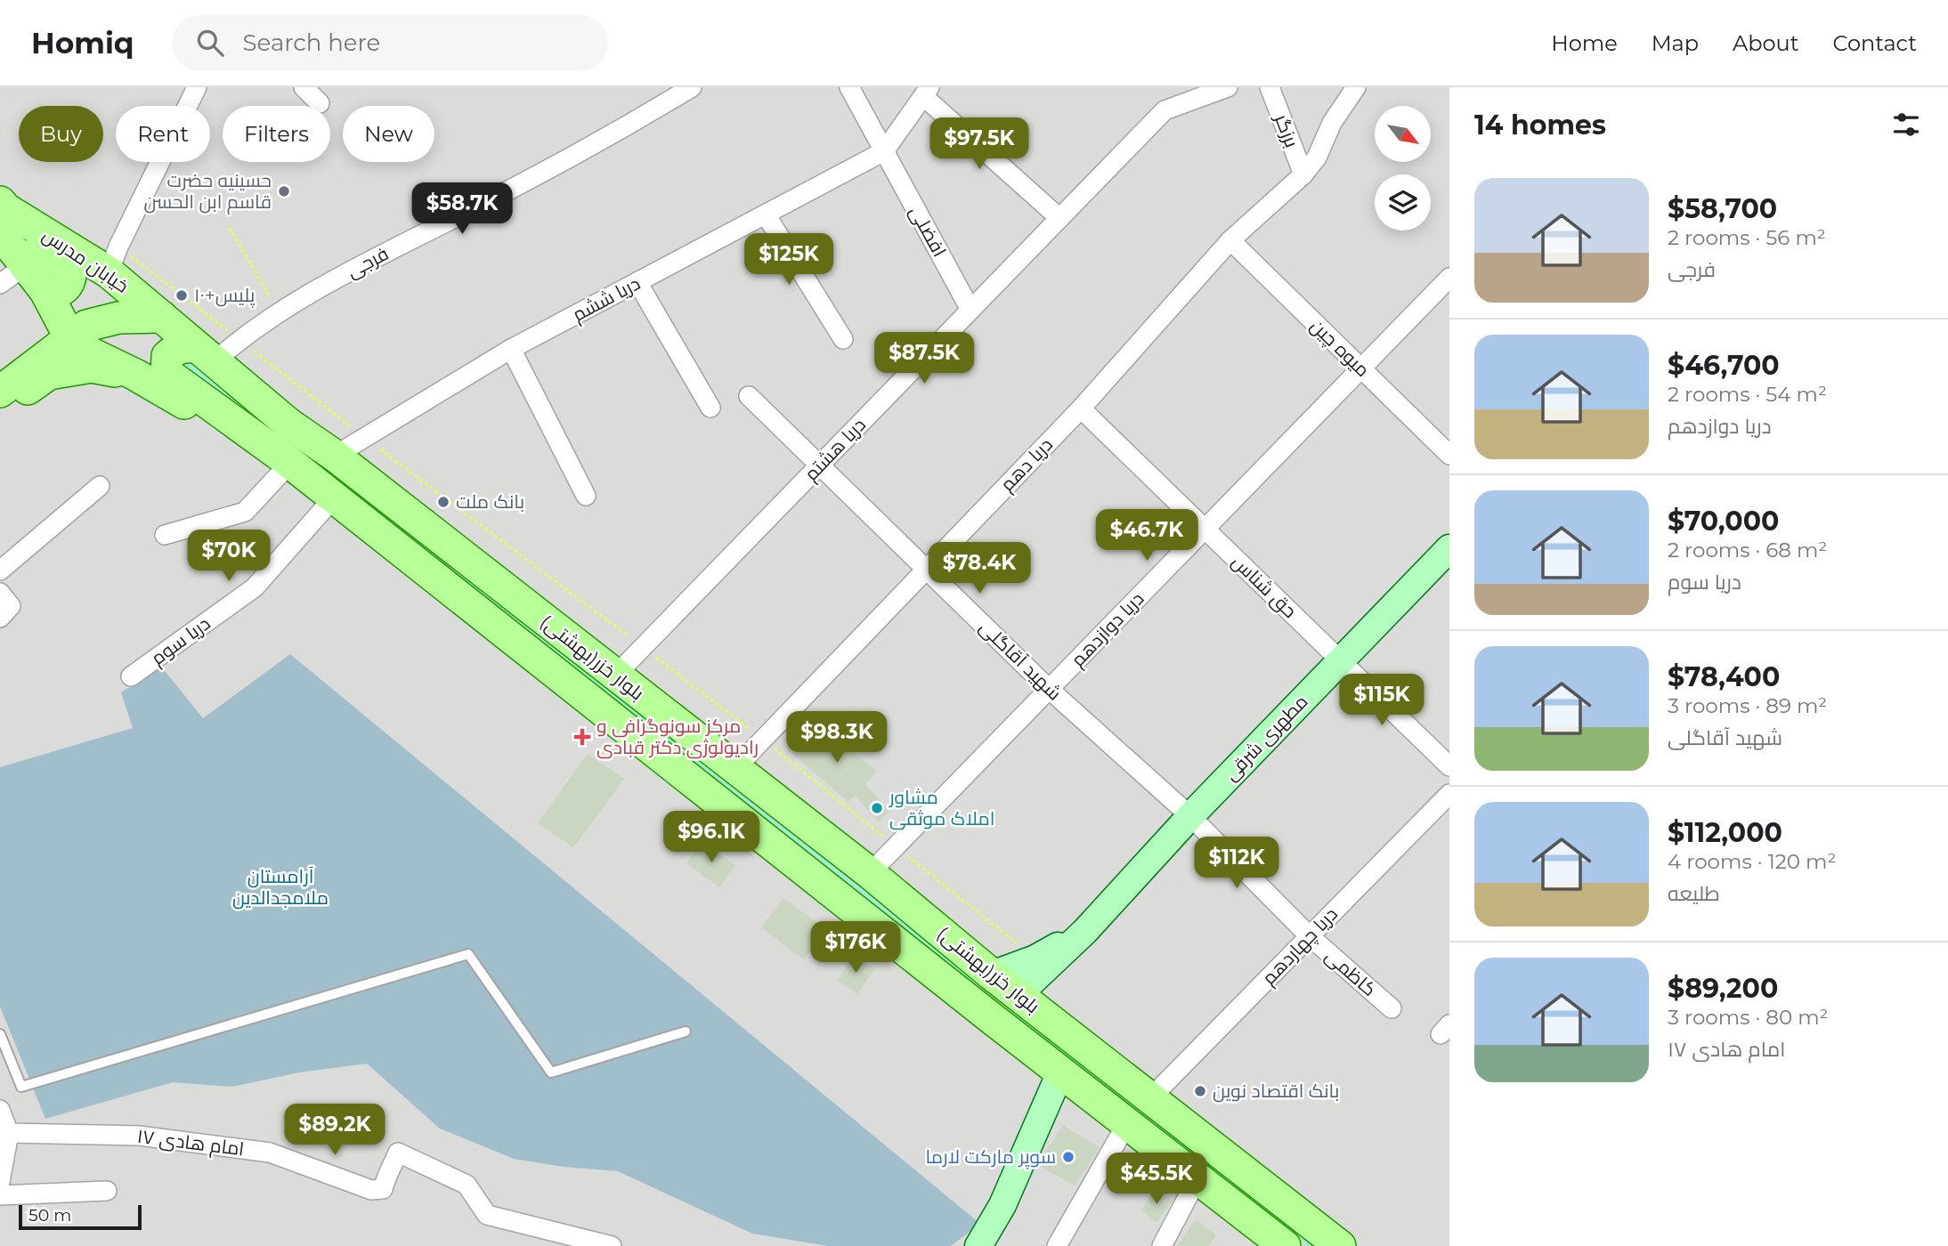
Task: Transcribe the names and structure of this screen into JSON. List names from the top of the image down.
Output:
{
  "streets": {
    "main road": ["خیابان مدرس", "بلوار خزر(بهشتی)", "مطهری شرقی"],
    "street": [
      "برزگر",
      "افضلی",
      "فرجی",
      "دریا ششم",
      "میوه چین",
      "دریا هشتم",
      "دریا دهم",
      "حق شناس",
      "دریا دوازدهم",
      "دریا سوم",
      "شهید آقاگلی",
      "دریا چهاردهم",
      "کاظمی",
      "امام هادی ۱۷"
    ]
  },
  "crossings": [
    ["برزگر", "دریا دهم"],
    ["افضلی", "دریا ششم"],
    ["افضلی", "دریا هشتم"],
    ["خیابان مدرس", "فرجی"],
    ["خیابان مدرس", "بلوار خزر(بهشتی)"],
    ["فرجی", "بلوار خزر(بهشتی)"],
    ["دریا ششم", "بلوار خزر(بهشتی)"],
    ["میوه چین", "دریا دهم"],
    ["میوه چین", "دریا دوازدهم"],
    ["دریا هشتم", "بلوار خزر(بهشتی)"],
    ["دریا هشتم", "شهید آقاگلی"],
    ["دریا دهم", "حق شناس"],
    ["دریا دهم", "بلوار خزر(بهشتی)"],
    ["دریا دهم", "شهید آقاگلی"],
    ["حق شناس", "دریا دوازدهم"],
    ["حق شناس", "مطهری شرقی"],
    ["دریا دوازدهم", "بلوار خزر(بهشتی)"],
    ["دریا دوازدهم", "شهید آقاگلی"],
    ["دریا سوم", "بلوار خزر(بهشتی)"],
    ["بلوار خزر(بهشتی)", "دریا چهاردهم"],
    ["شهید آقاگلی", "مطهری شرقی"],
    ["شهید آقاگلی", "دریا چهاردهم"],
    ["شهید آقاگلی", "کاظمی"],
    ["دریا چهاردهم", "کاظمی"]
  ],
  "parks": ["آرامستان ملامجدالدین"],
  "places": {
    "other": [
      "حسینیه حضرت قاسم ابن الحسن",
      "پلیس+١٠",
      "بانک ملت",
      "مشاور املاک موثقی",
      "بانک اقتصاد نوین",
      "سوپر مارکت لارما"
    ],
    "health": ["مركز سونوگرافی و راديولوژی دكتر قبادی"]
  },
  "scale_bar": "50 m",
  "north": "bottom right",
  "page": {
    "header": "Homiq",
    "search": "Search here",
    "nav": [
      "Home",
      "Map",
      "About",
      "Contact"
    ],
    "heading": "14 homes",
    "chip": [
      "Buy",
      "Rent",
      "Filters",
      "New"
    ],
    "price": [
      "$97.5K",
      "$58.7K",
      "$125K",
      "$87.5K",
      "$46.7K",
      "$70K",
      "$78.4K",
      "$115K",
      "$98.3K",
      "$96.1K",
      "$112K",
      "$176K",
      "$89.2K",
      "$45.5K"
    ],
    "list": [
      {
        "name": "$58,700",
        "note": "2 rooms · 56 m² · فرجی"
      },
      {
        "name": "$46,700",
        "note": "2 rooms · 54 m² · دریا دوازدهم"
      },
      {
        "name": "$70,000",
        "note": "2 rooms · 68 m² · دریا سوم"
      },
      {
        "name": "$78,400",
        "note": "3 rooms · 89 m² · شهید آقاگلی"
      },
      {
        "name": "$112,000",
        "note": "4 rooms · 120 m² · طلیعه"
      },
      {
        "name": "$89,200",
        "note": "3 rooms · 80 m² · امام هادی ۱۷"
      }
    ],
    "scale": "50 m"
  }
}
